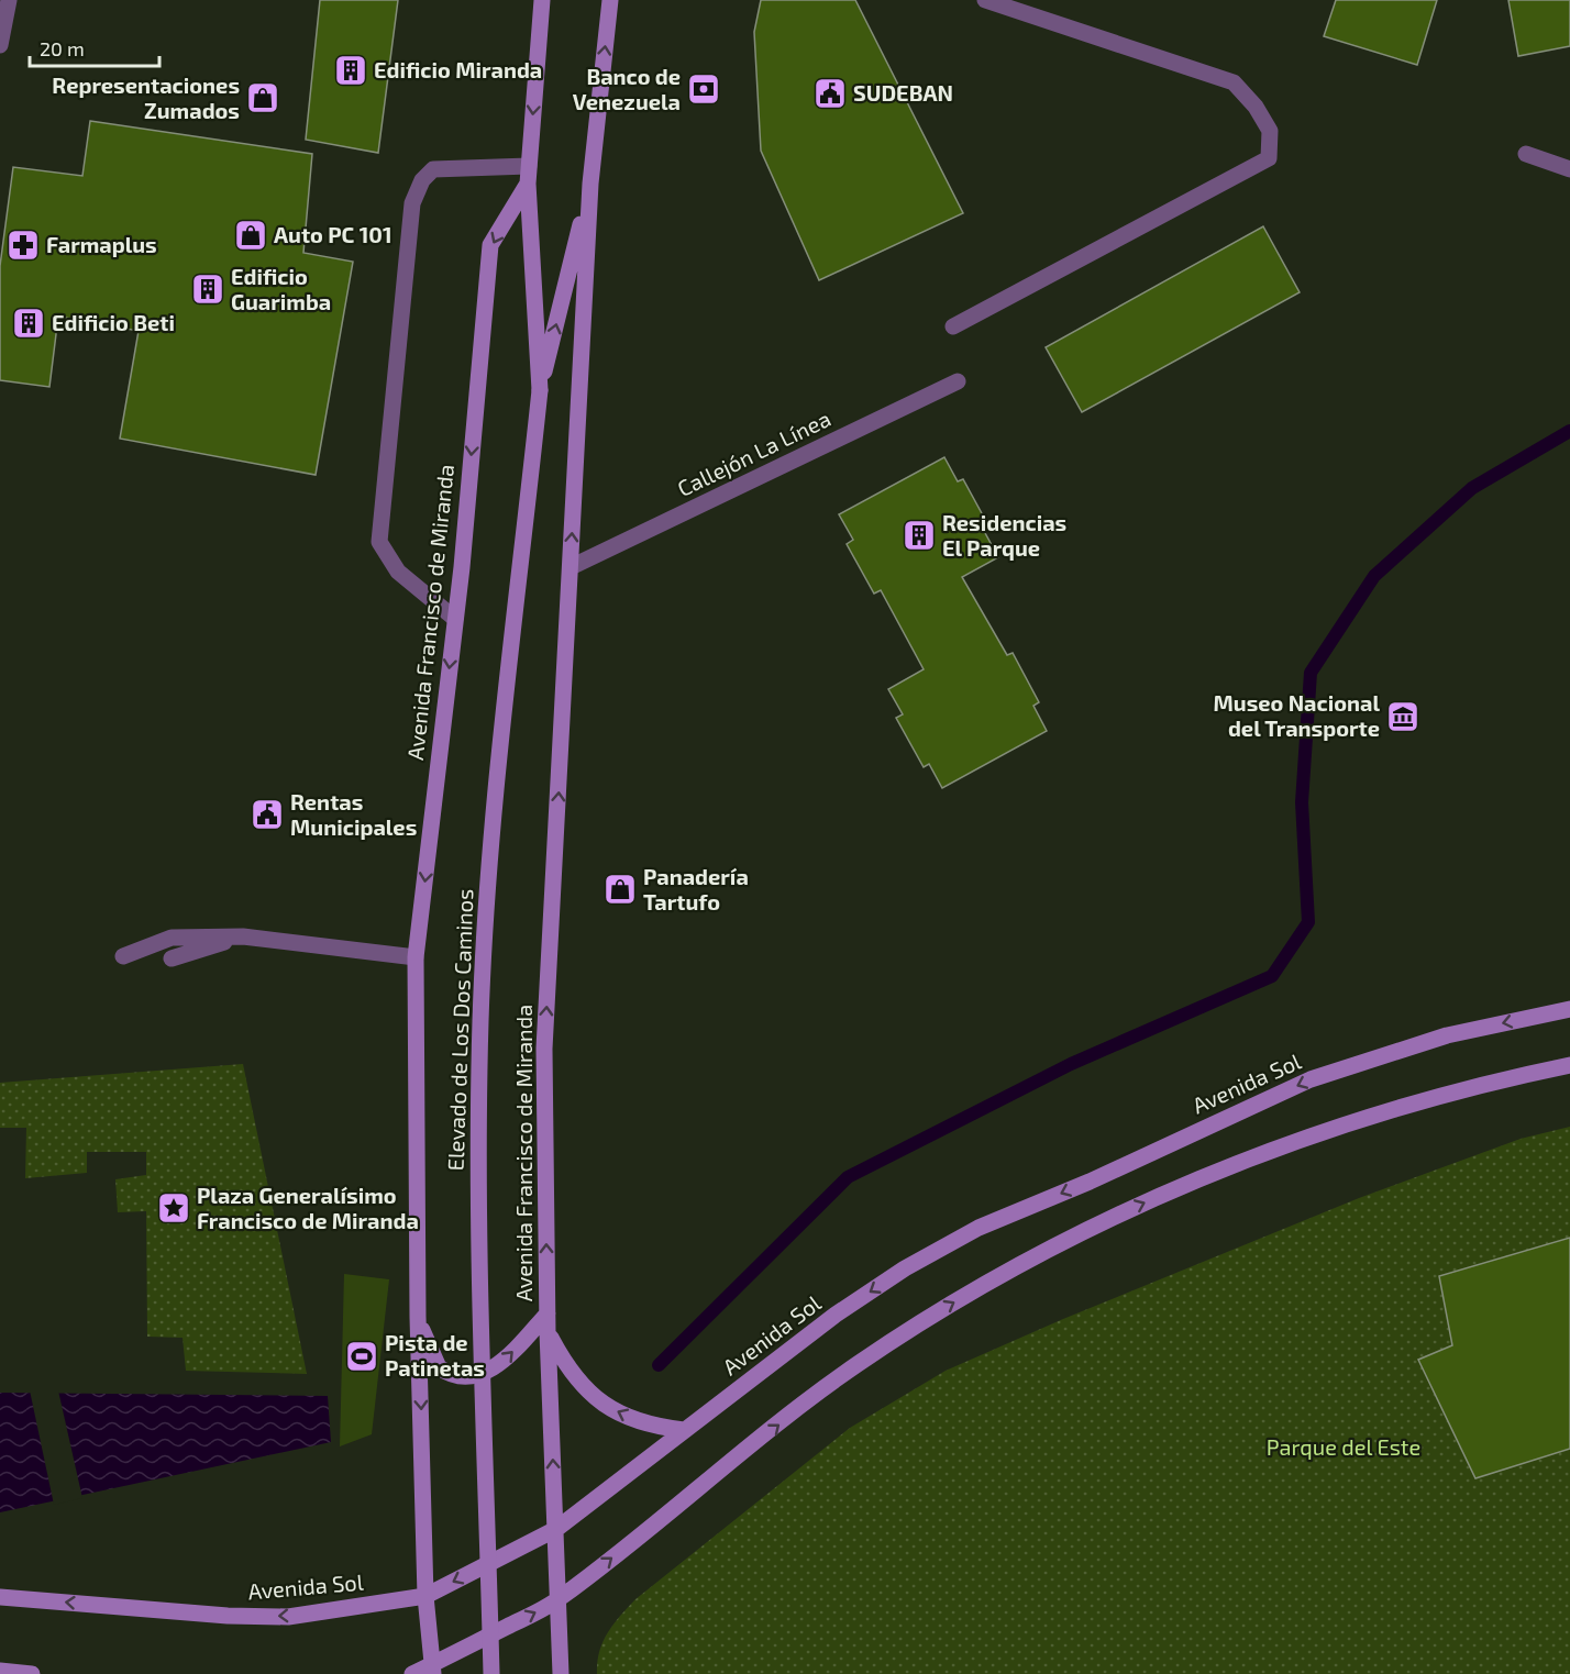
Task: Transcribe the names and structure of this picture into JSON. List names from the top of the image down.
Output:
{
  "streets": {
    "main road": ["Avenida Francisco de Miranda", "Elevado de Los Dos Caminos", "Avenida Sol"],
    "street": ["Callejón La Línea"]
  },
  "crossings": [
    ["Callejón La Línea", "Avenida Francisco de Miranda"],
    ["Avenida Francisco de Miranda", "Elevado de Los Dos Caminos"],
    ["Avenida Francisco de Miranda", "Avenida Sol"]
  ],
  "parks": ["Parque del Este"],
  "places": {
    "building": [
      "Edificio Miranda",
      "Edificio Guarimba",
      "Edificio Beti",
      "Residencias El Parque"
    ],
    "bank": ["Banco de Venezuela"],
    "public building": ["SUDEBAN", "Rentas Municipales"],
    "shop": ["Representaciones Zumados", "Auto PC 101", "Panadería Tartufo"],
    "pharmacy": ["Farmaplus"],
    "museum": ["Museo Nacional del Transporte"],
    "place": ["Plaza Generalísimo Francisco de Miranda"],
    "sports": ["Pista de Patinetas"]
  },
  "scale_bar": "20 m"
}
